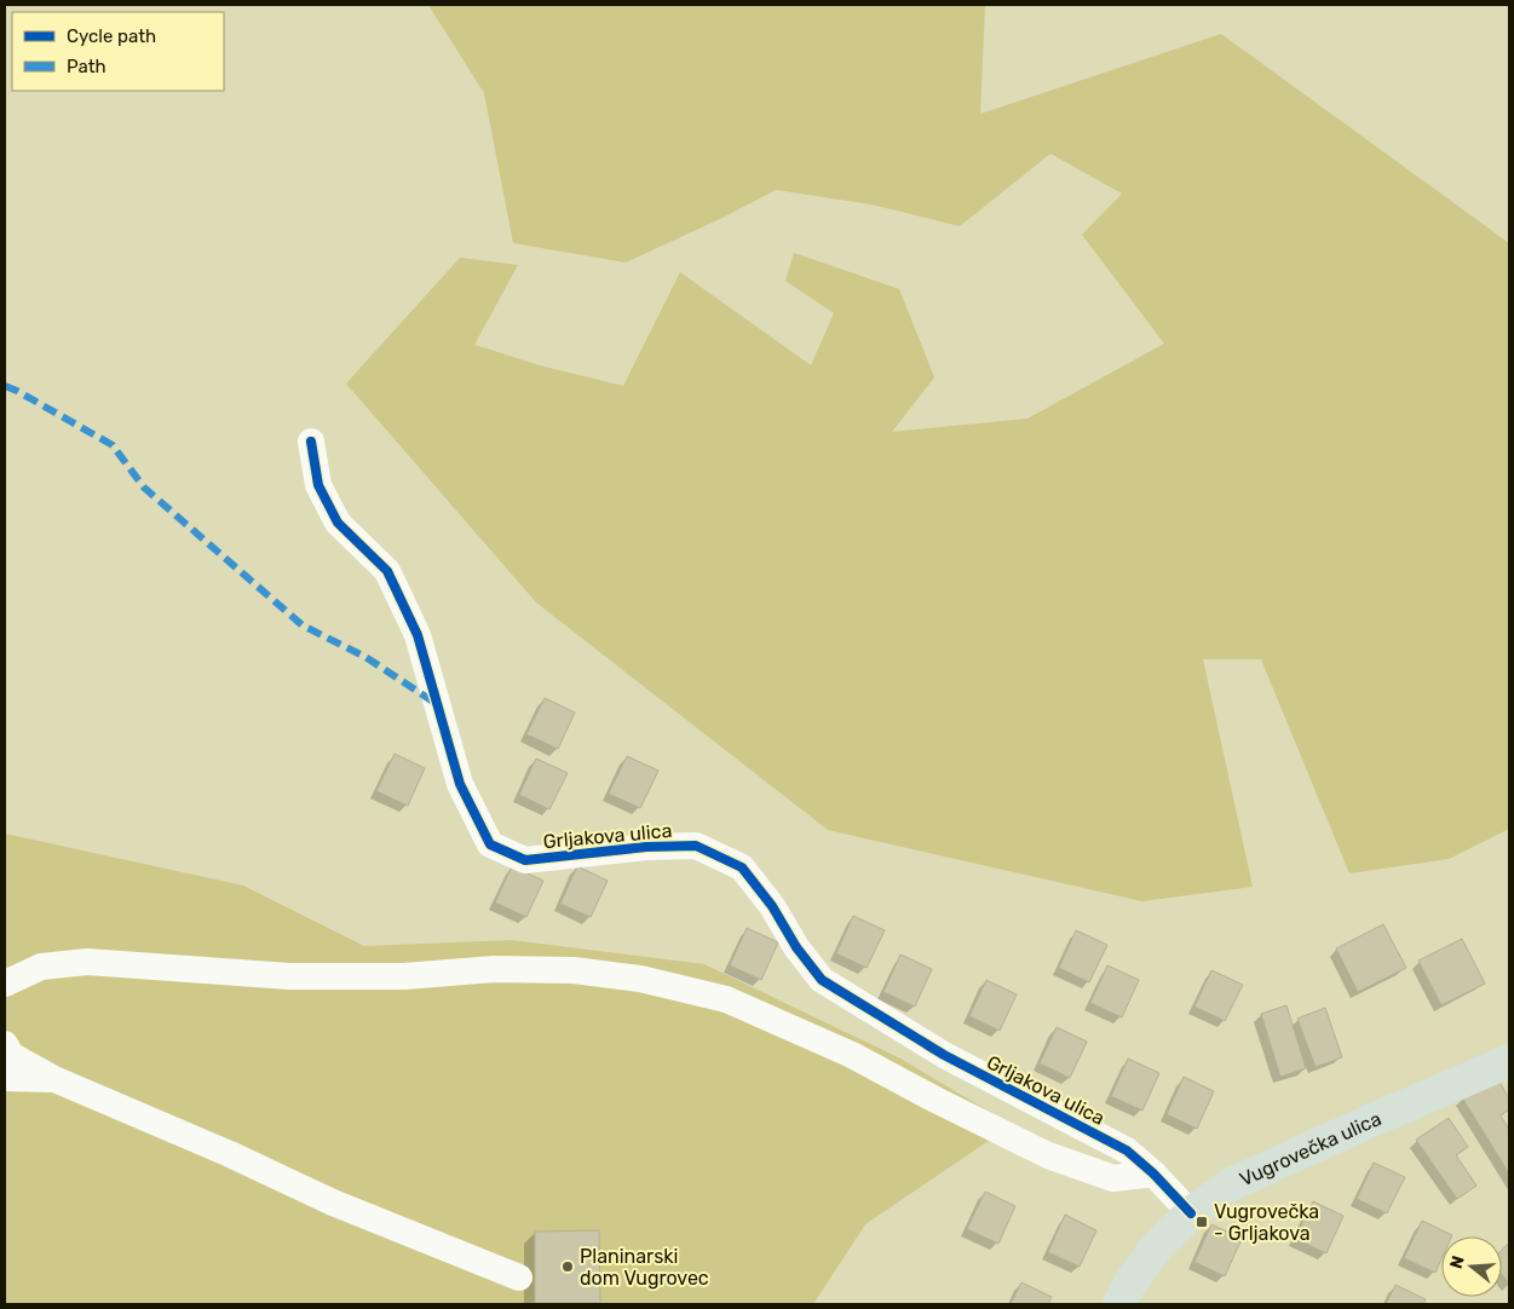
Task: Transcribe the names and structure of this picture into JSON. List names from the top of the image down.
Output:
{
  "streets": {
    "main road": ["Vugrovečka ulica"],
    "street": ["Grljakova ulica"]
  },
  "crossings": [
    ["Grljakova ulica", "Vugrovečka ulica"]
  ],
  "places": {
    "transit": ["Vugrovečka - Grljakova"],
    "other": ["Planinarski dom Vugrovec"]
  },
  "legend": ["Cycle path", "Path"],
  "north": "left"
}
